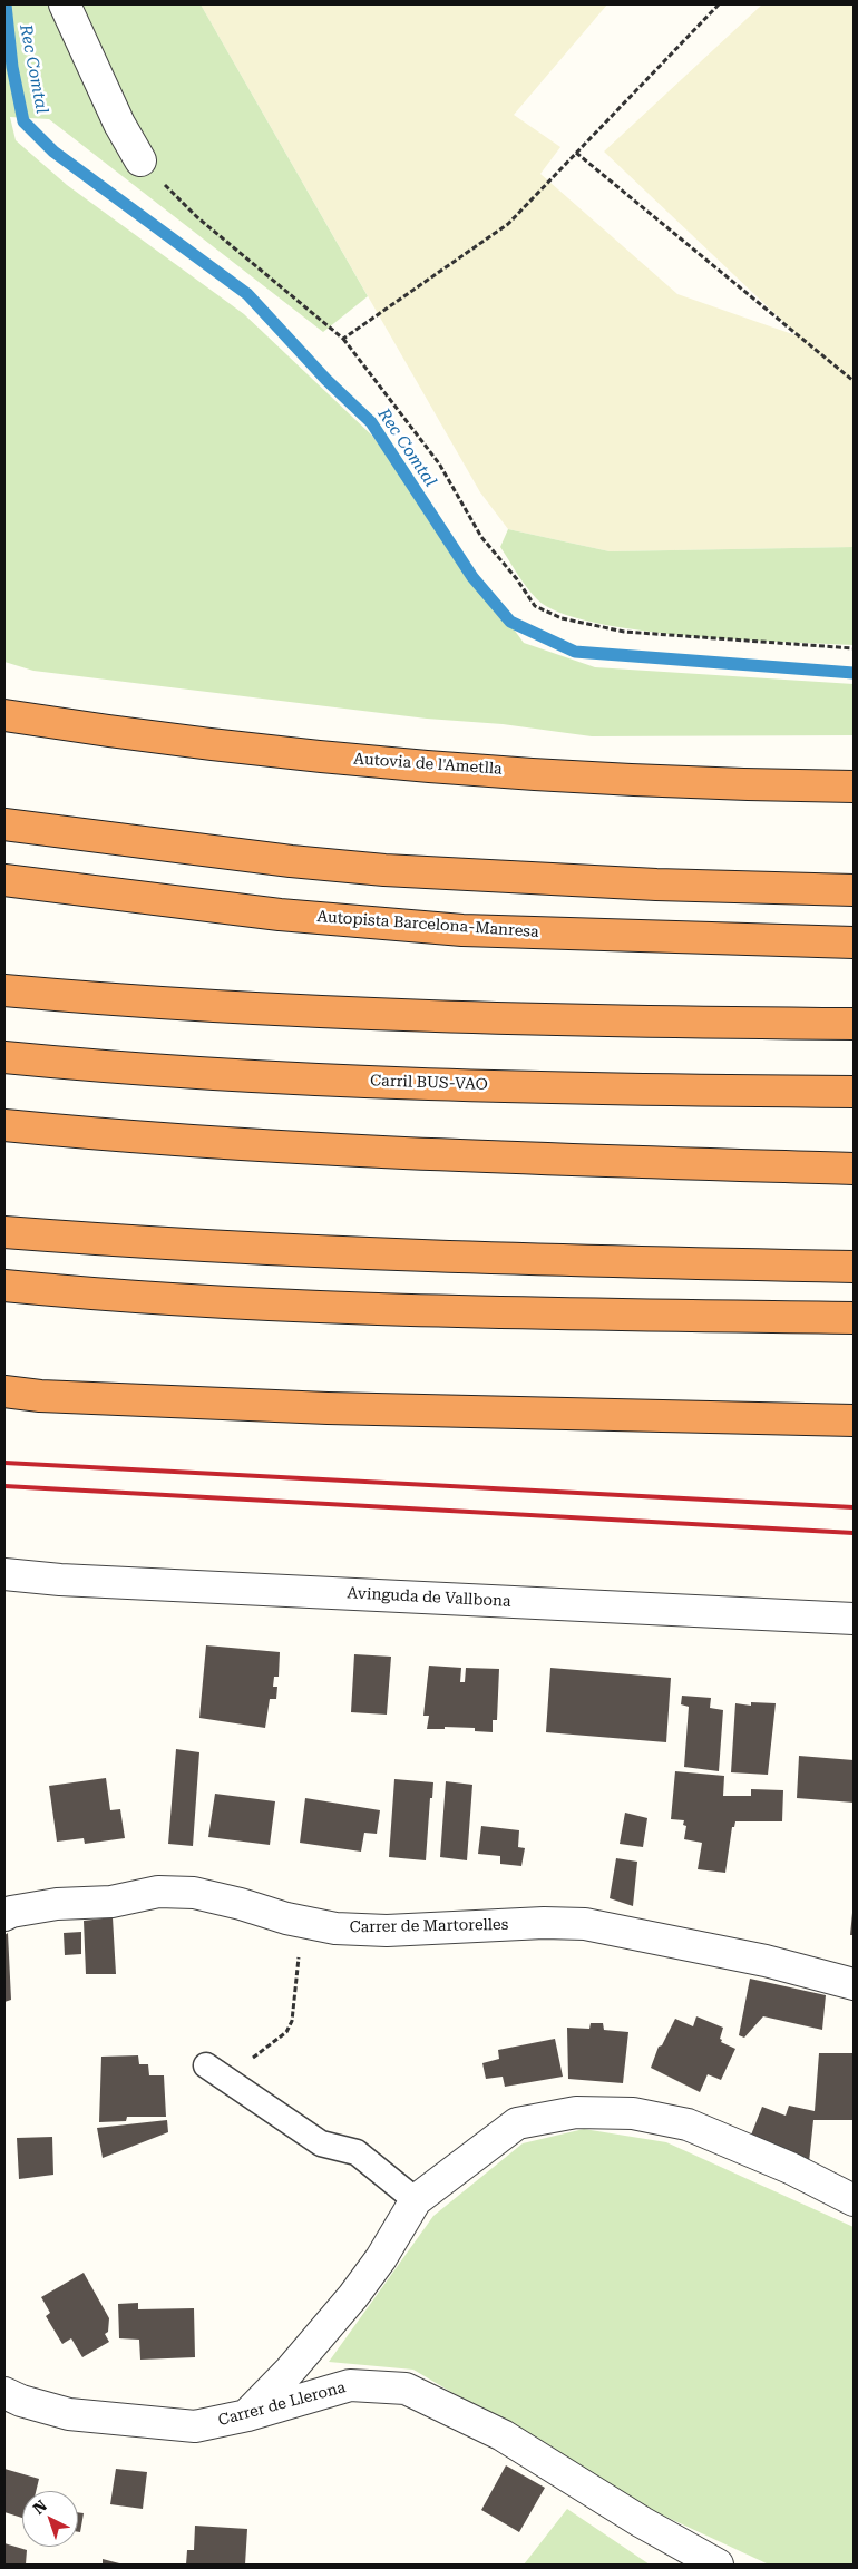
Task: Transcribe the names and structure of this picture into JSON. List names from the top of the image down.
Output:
{
  "streets": {
    "highway": ["Autovia de l'Ametlla", "Autopista Barcelona-Manresa", "Carril BUS-VAO"],
    "street": ["Avinguda de Vallbona", "Carrer de Martorelles", "Carrer de Llerona"]
  },
  "water": ["Rec Comtal"],
  "north": "top left"
}
